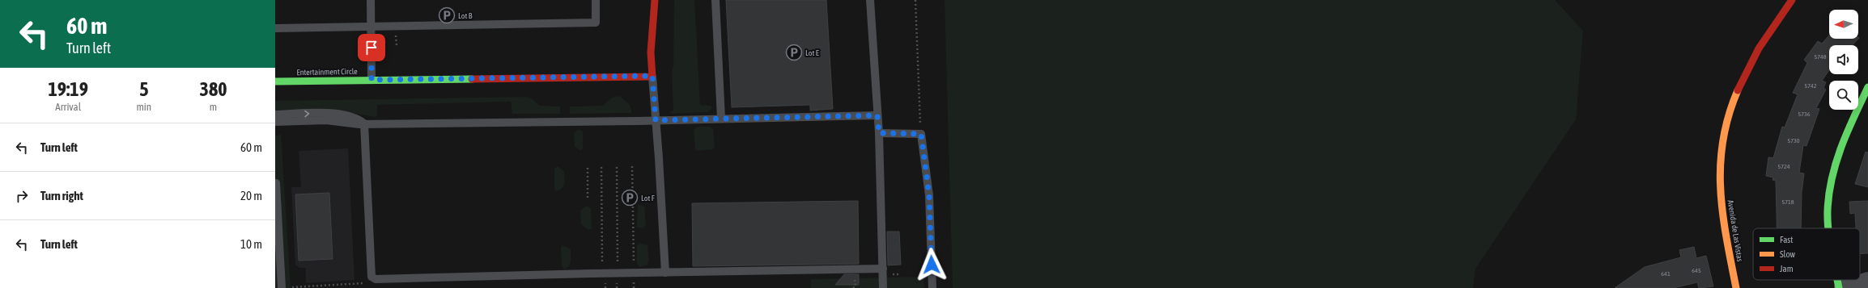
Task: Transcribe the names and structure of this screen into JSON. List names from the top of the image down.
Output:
{
  "streets": {
    "street": ["Entertainment Circle", "Avenida de Las Vistas"]
  },
  "places": {
    "parking": ["Lot B", "Lot E", "Lot F"]
  },
  "house_numbers": [
    "5748",
    "5742",
    "5736",
    "5730",
    "5724",
    "5718",
    "645",
    "641"
  ],
  "legend": ["Fast", "Slow", "Jam"],
  "north": "left",
  "page": {
    "turn": ["60 m", "Turn left"],
    "eta": [
      "19:19",
      "Arrival",
      "5",
      "min",
      "380",
      "m"
    ],
    "list": [
      {
        "name": "Turn left",
        "value": "60 m"
      },
      {
        "name": "Turn right",
        "value": "20 m"
      },
      {
        "name": "Turn left",
        "value": "10 m"
      }
    ]
  }
}
